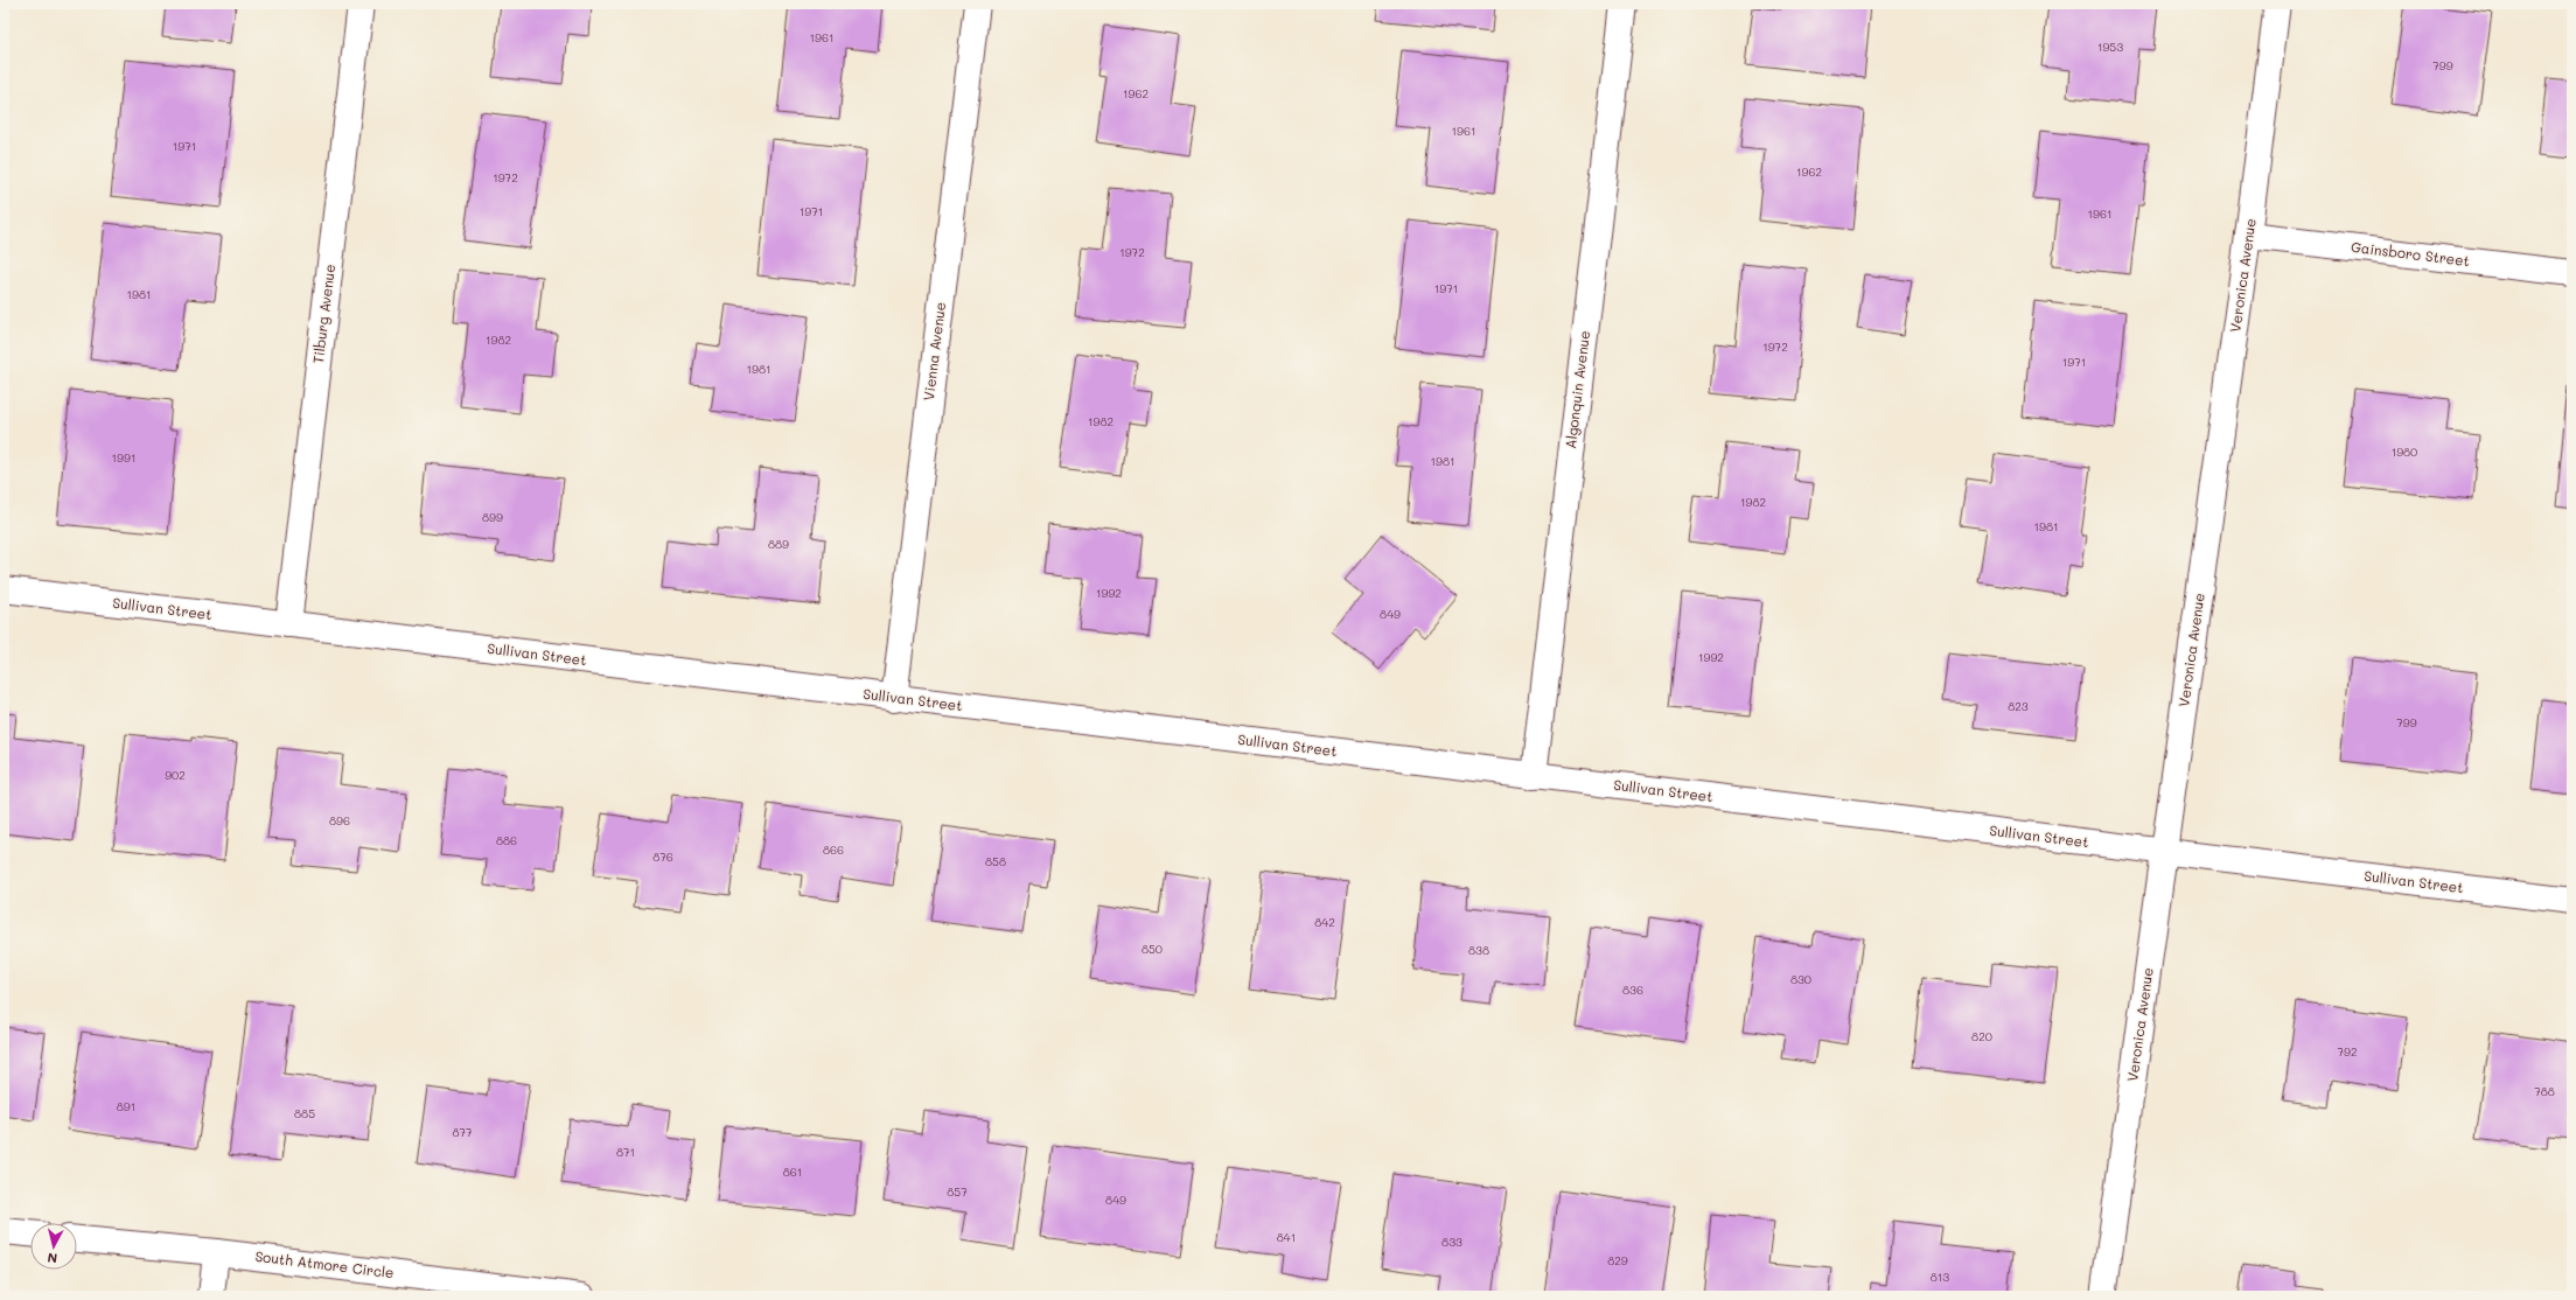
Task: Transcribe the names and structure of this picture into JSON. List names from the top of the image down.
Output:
{
  "streets": {
    "street": [
      "Gainsboro Street",
      "Veronica Avenue",
      "Tilburg Avenue",
      "Vienna Avenue",
      "Algonquin Avenue",
      "Sullivan Street",
      "South Atmore Circle"
    ]
  },
  "crossings": [
    ["Gainsboro Street", "Veronica Avenue"],
    ["Veronica Avenue", "Sullivan Street"],
    ["Tilburg Avenue", "Sullivan Street"],
    ["Vienna Avenue", "Sullivan Street"],
    ["Algonquin Avenue", "Sullivan Street"]
  ],
  "house_numbers": [
    "1961",
    "1953",
    "799",
    "1962",
    "1961",
    "1971",
    "1962",
    "1972",
    "1971",
    "1961",
    "1972",
    "1971",
    "1981",
    "1982",
    "1972",
    "1971",
    "1981",
    "1982",
    "1980",
    "1991",
    "1981",
    "1982",
    "899",
    "1981",
    "889",
    "1992",
    "849",
    "1992",
    "823",
    "799",
    "902",
    "896",
    "886",
    "866",
    "876",
    "858",
    "842",
    "850",
    "838",
    "830",
    "836",
    "820",
    "792",
    "788",
    "891",
    "885",
    "877",
    "871",
    "861",
    "857",
    "849",
    "841",
    "833",
    "829",
    "813"
  ],
  "north": "bottom"
}
